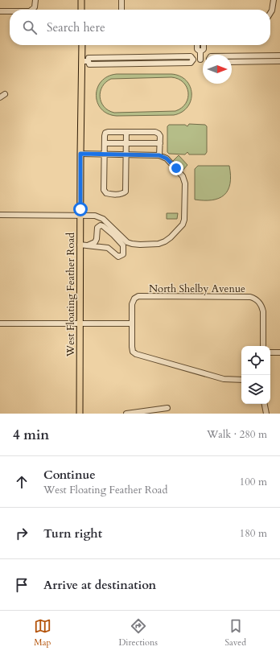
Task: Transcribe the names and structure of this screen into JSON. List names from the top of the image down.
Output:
{
  "streets": {
    "main road": ["West Floating Feather Road"],
    "street": ["North Shelby Avenue"]
  },
  "north": "right",
  "page": {
    "search": "Search here",
    "heading": ["4 min", "Walk · 280 m"],
    "list": [
      ["Continue", "West Floating Feather Road", "100 m"],
      ["Turn right", "180 m"],
      "Arrive at destination"
    ],
    "nav": ["Map", "Directions", "Saved"]
  }
}
